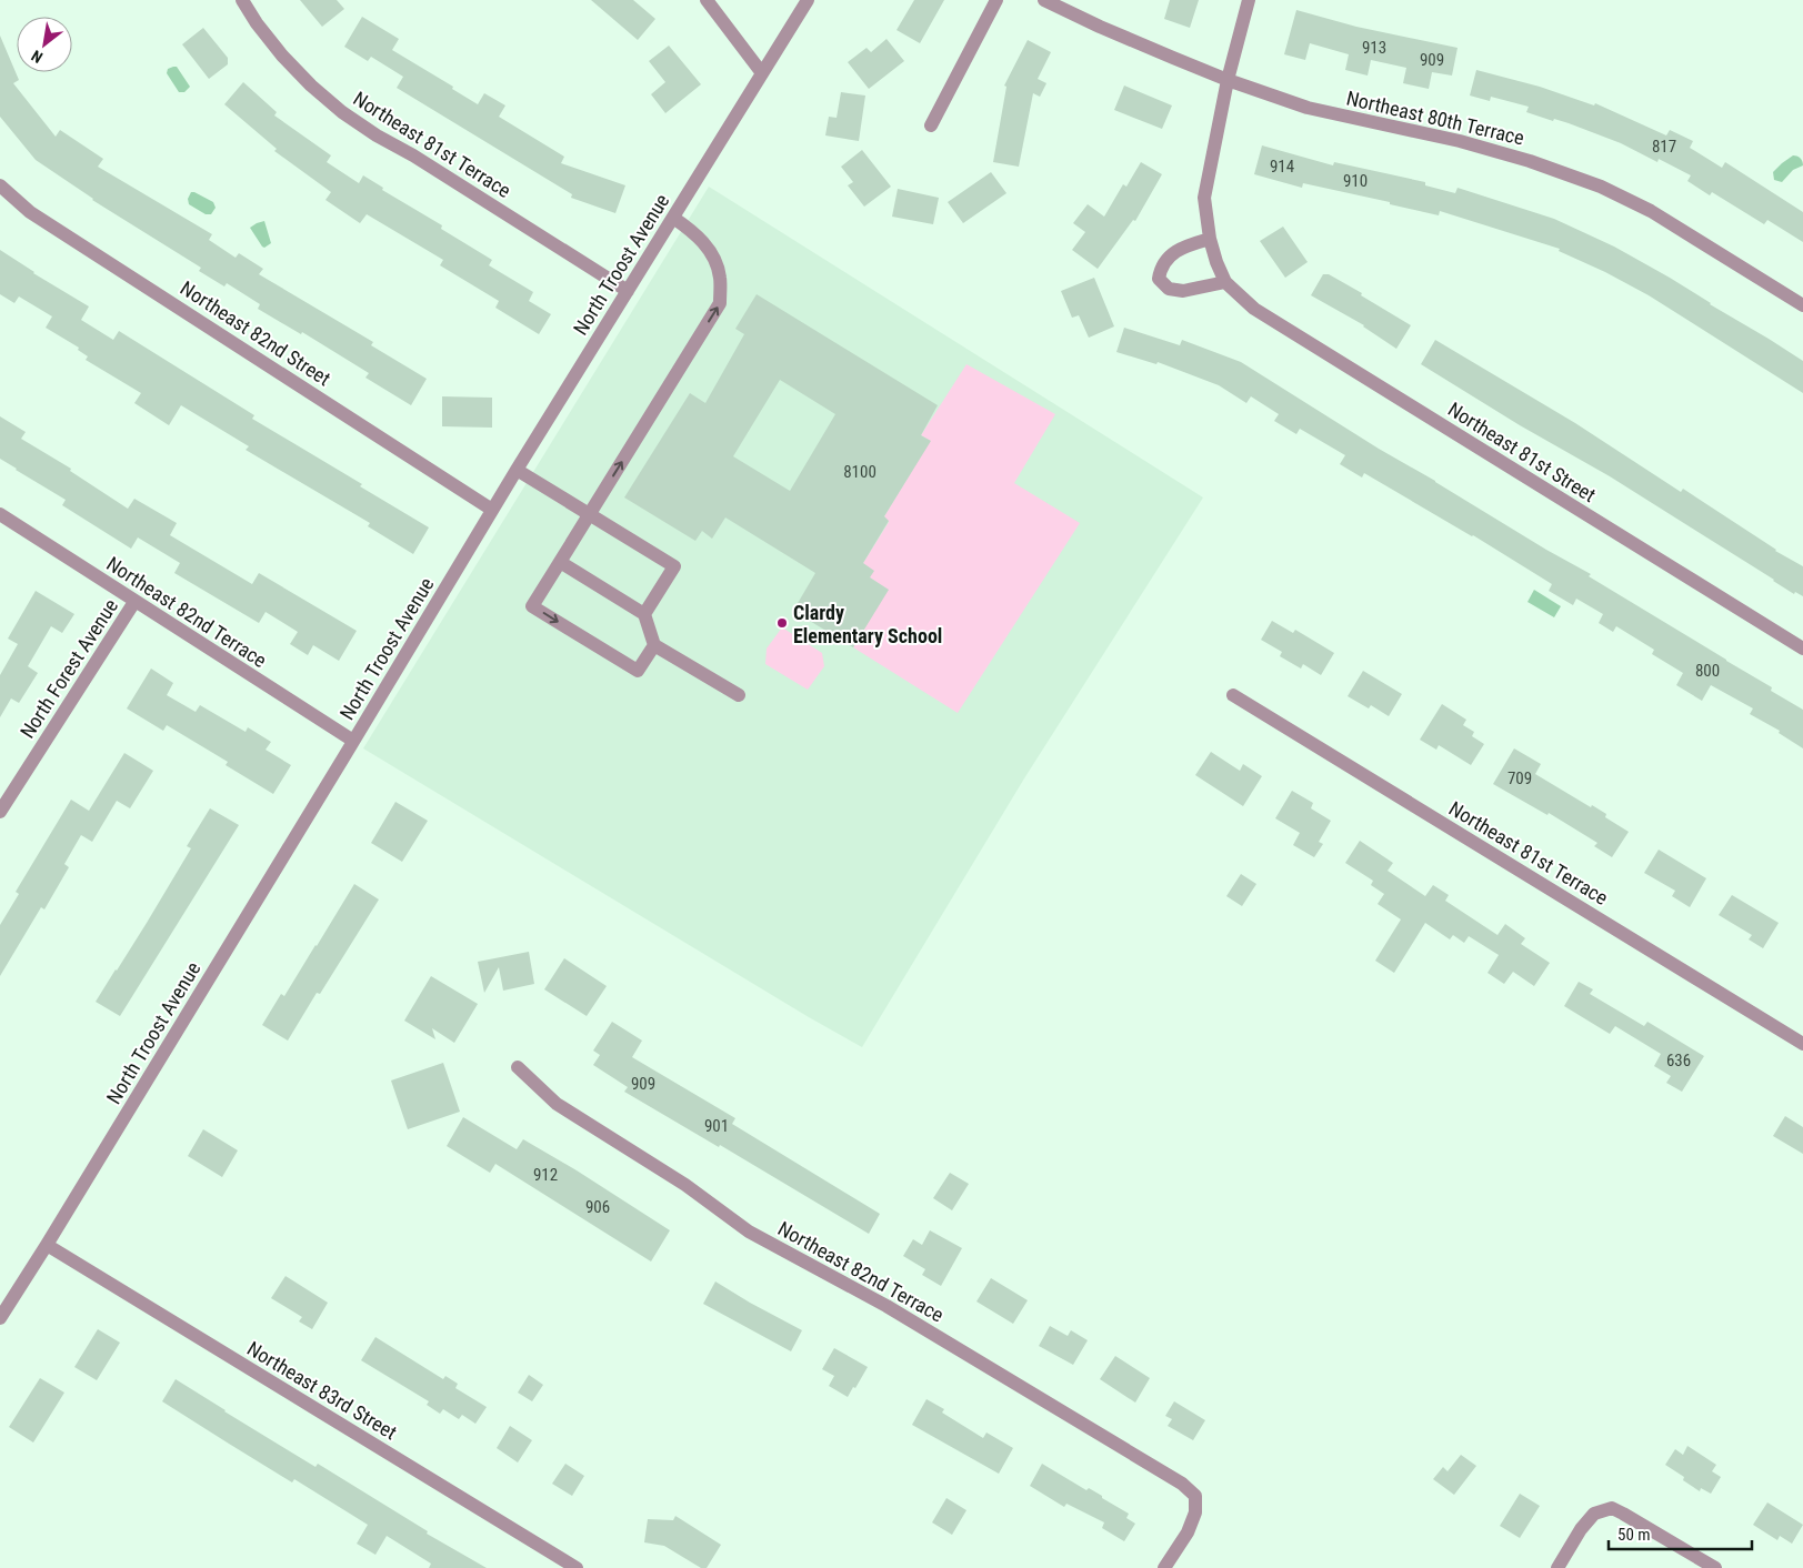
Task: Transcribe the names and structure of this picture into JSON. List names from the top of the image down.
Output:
{
  "streets": {
    "street": [
      "Northeast 80th Terrace",
      "Northeast 81st Terrace",
      "North Troost Avenue",
      "Northeast 82nd Street",
      "Northeast 81st Street",
      "Northeast 82nd Terrace",
      "North Forest Avenue",
      "Northeast 83rd Street"
    ]
  },
  "crossings": [
    ["Northeast 80th Terrace", "Northeast 81st Street"],
    ["Northeast 81st Terrace", "North Troost Avenue"],
    ["North Troost Avenue", "Northeast 82nd Street"],
    ["North Troost Avenue", "Northeast 82nd Terrace"],
    ["North Troost Avenue", "Northeast 83rd Street"],
    ["Northeast 82nd Terrace", "North Forest Avenue"]
  ],
  "places": ["Clardy Elementary School"],
  "house_numbers": [
    "913",
    "909",
    "817",
    "914",
    "910",
    "8100",
    "800",
    "709",
    "636",
    "909",
    "901",
    "912",
    "906"
  ],
  "scale_bar": "50 m",
  "north": "bottom left"
}
